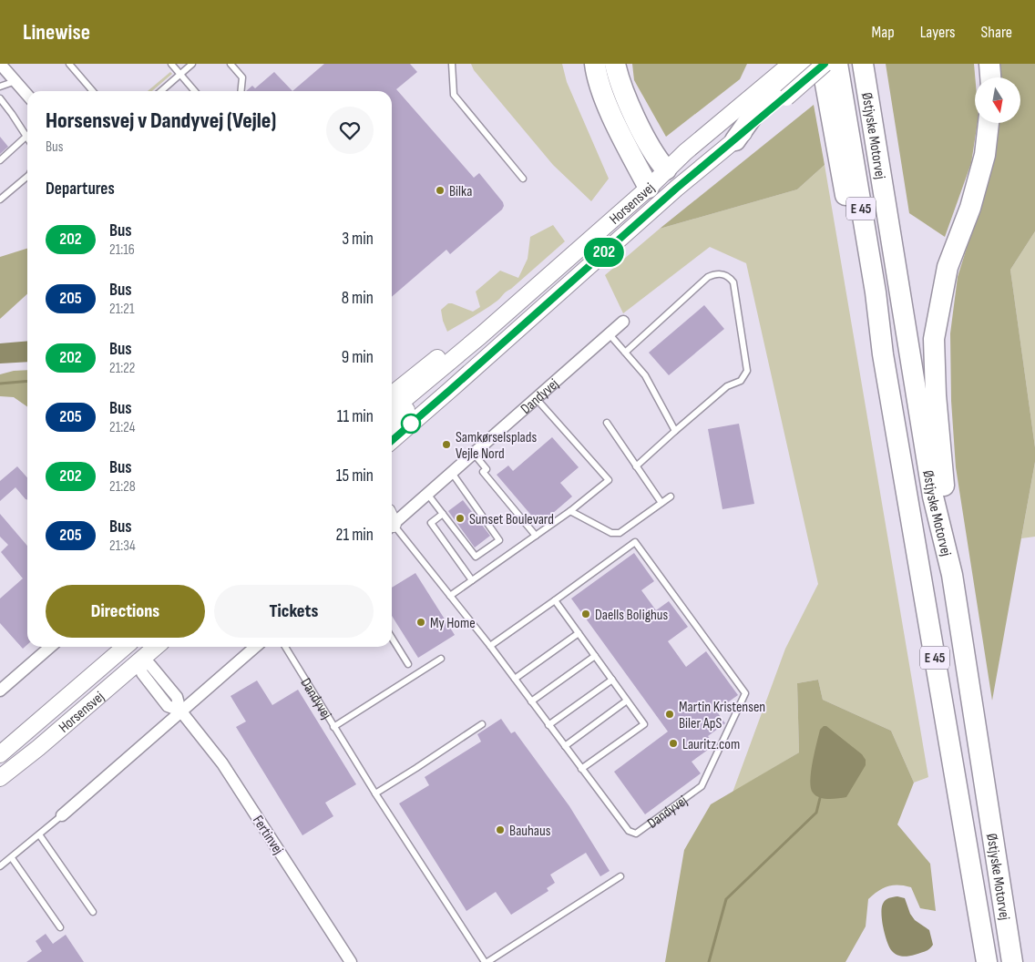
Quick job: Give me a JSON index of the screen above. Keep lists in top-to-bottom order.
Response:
{
  "streets": {
    "highway": ["Østjyske Motorvej", "E 45"],
    "main road": ["Horsensvej"],
    "street": ["Dandyvej", "Fertinvej"]
  },
  "crossings": [
    ["Horsensvej", "Fertinvej"]
  ],
  "places": [
    "Bilka",
    "Samkørselsplads Vejle Nord",
    "Sunset Boulevard",
    "Daells Bolighus",
    "My Home",
    "Martin Kristensen Biler ApS",
    "Lauritz.com",
    "Bauhaus"
  ],
  "lines": ["bus line 202"],
  "north": "bottom",
  "page": {
    "header": "Linewise",
    "nav": ["Map", "Layers", "Share"],
    "on_map": "202",
    "heading": [
      ["Horsensvej v Dandyvej (Vejle)", "Bus"],
      "Departures"
    ],
    "list": [
      {
        "mark": "202",
        "name": "Bus",
        "note": "21:16",
        "value": "3 min"
      },
      {
        "mark": "205",
        "name": "Bus",
        "note": "21:21",
        "value": "8 min"
      },
      {
        "mark": "202",
        "name": "Bus",
        "note": "21:22",
        "value": "9 min"
      },
      {
        "mark": "205",
        "name": "Bus",
        "note": "21:24",
        "value": "11 min"
      },
      {
        "mark": "202",
        "name": "Bus",
        "note": "21:28",
        "value": "15 min"
      },
      {
        "mark": "205",
        "name": "Bus",
        "note": "21:34",
        "value": "21 min"
      }
    ],
    "buttons": ["Directions", "Tickets"]
  }
}
